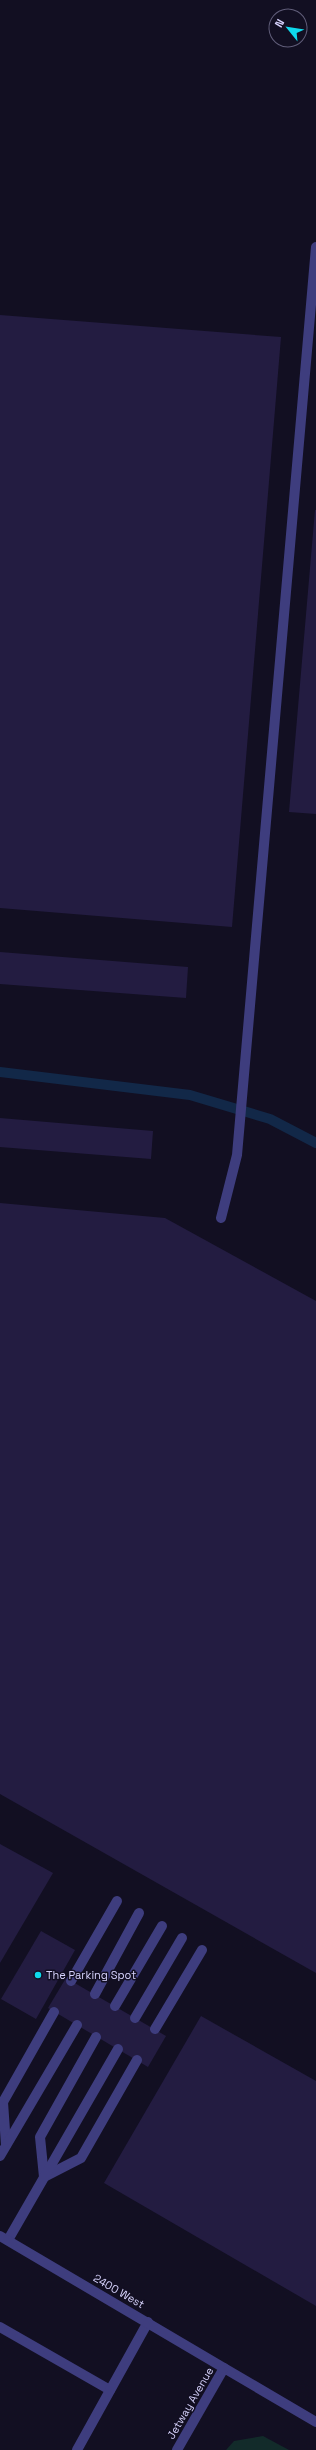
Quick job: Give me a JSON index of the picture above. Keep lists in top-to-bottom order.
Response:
{
  "streets": {
    "street": ["2400 West", "Jetway Avenue"]
  },
  "crossings": [
    ["2400 West", "Jetway Avenue"]
  ],
  "places": ["The Parking Spot"],
  "north": "top left"
}
